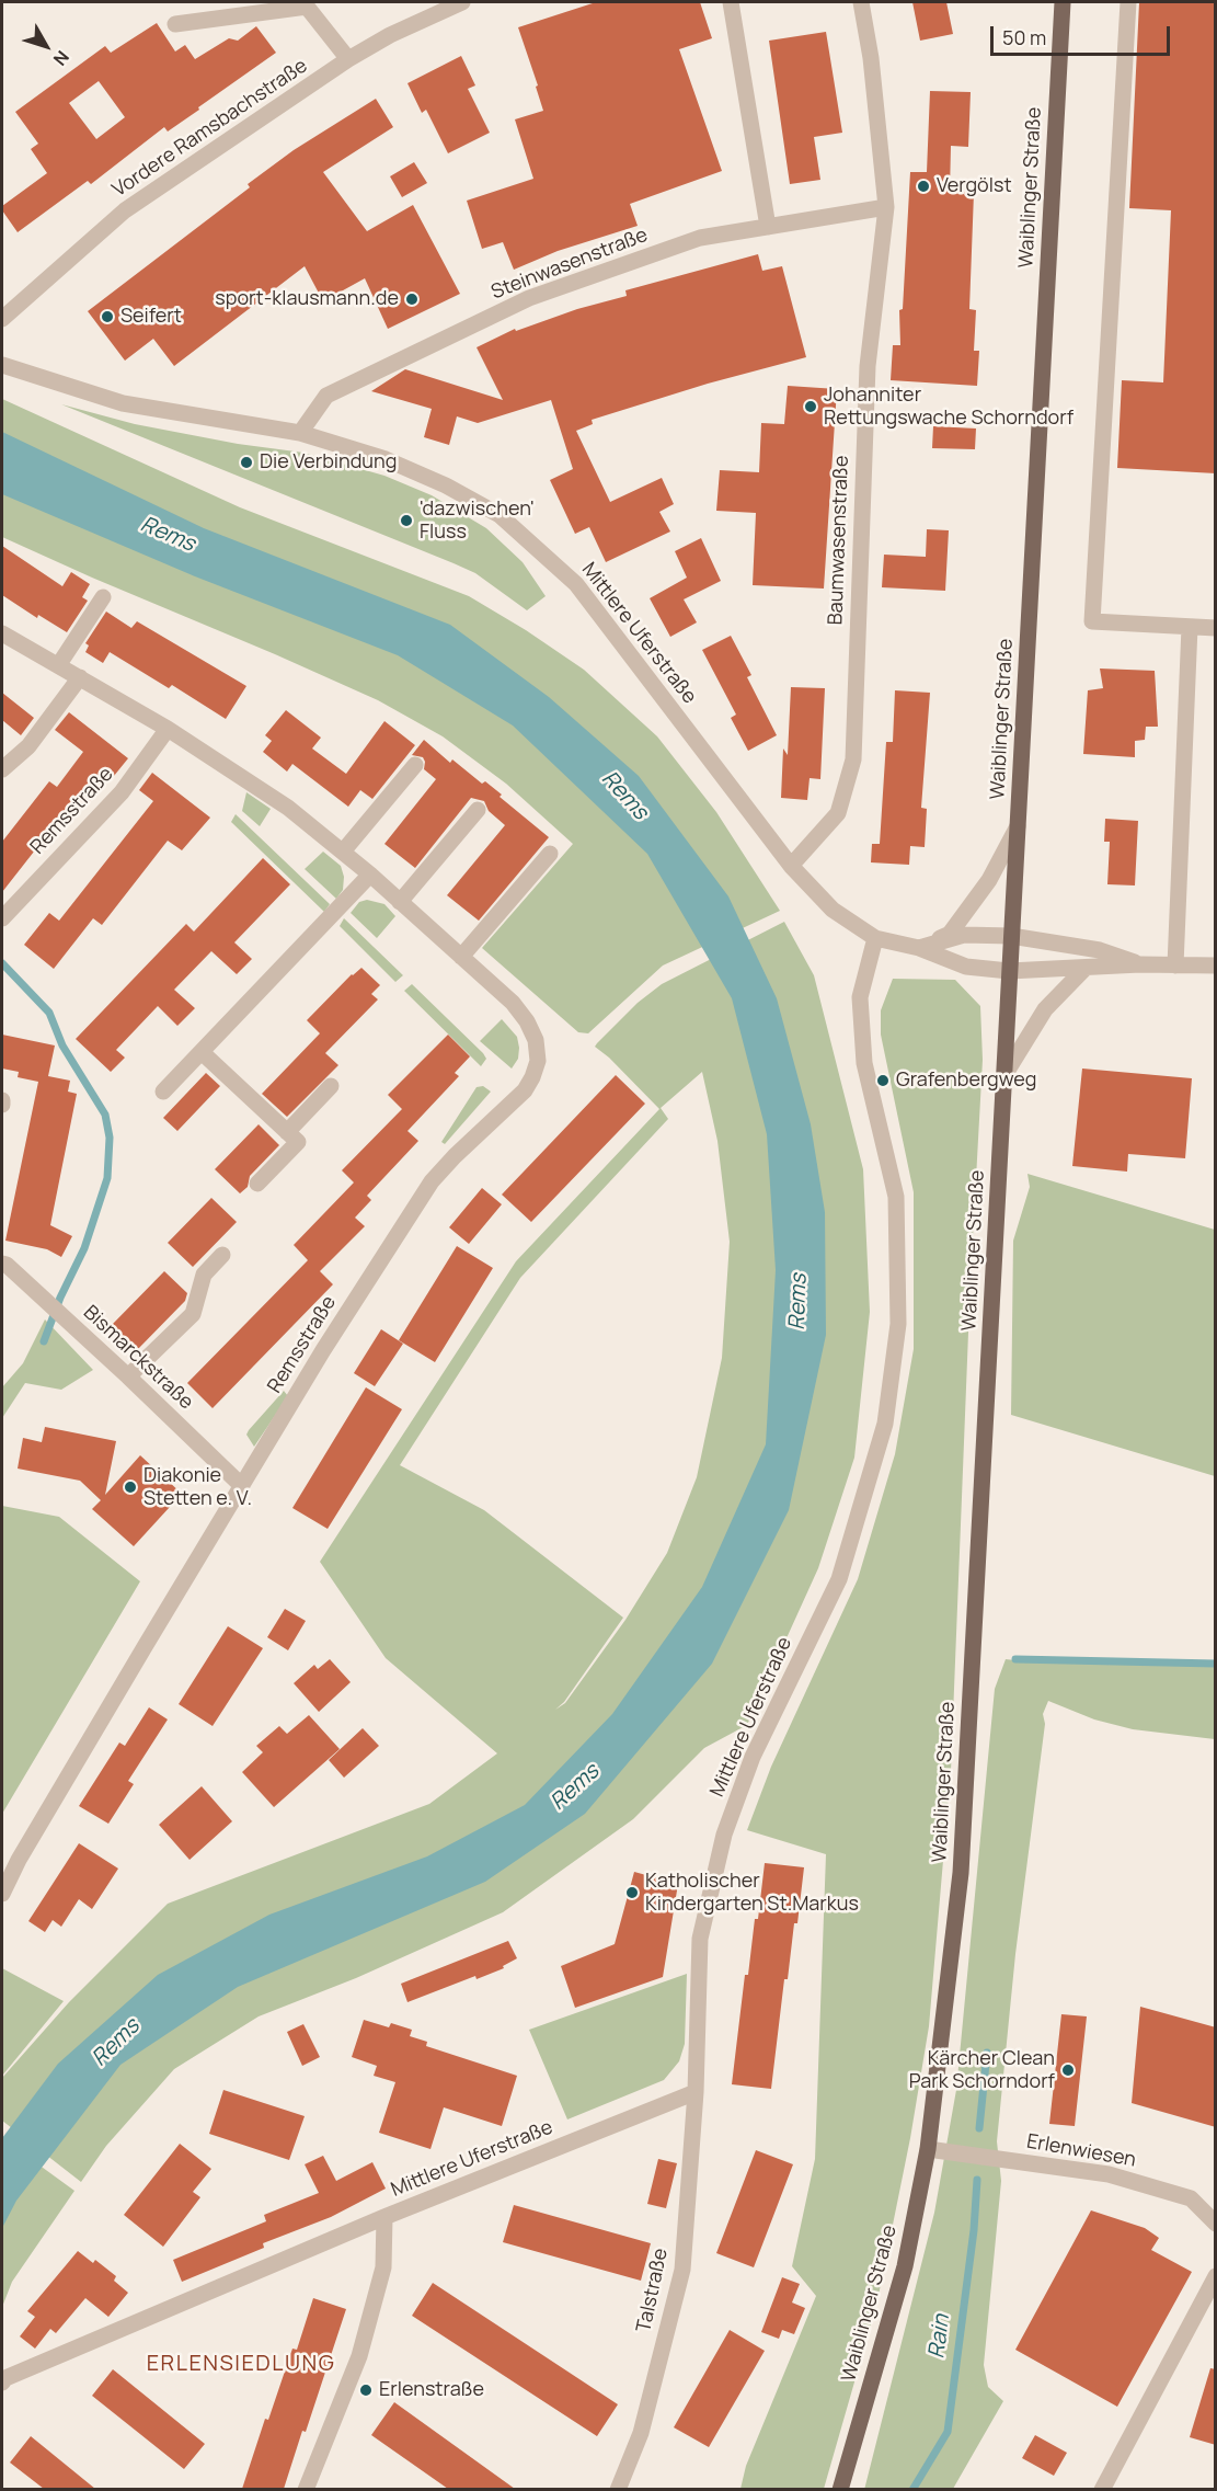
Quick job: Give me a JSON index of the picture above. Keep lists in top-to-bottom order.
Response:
{
  "streets": {
    "main road": ["Waiblinger Straße"],
    "street": [
      "Vordere Ramsbachstraße",
      "Steinwasenstraße",
      "Baumwasenstraße",
      "Mittlere Uferstraße",
      "Remsstraße",
      "Bismarckstraße",
      "Erlenwiesen",
      "Talstraße"
    ]
  },
  "crossings": [
    ["Waiblinger Straße", "Mittlere Uferstraße"],
    ["Waiblinger Straße", "Erlenwiesen"],
    ["Steinwasenstraße", "Baumwasenstraße"],
    ["Steinwasenstraße", "Mittlere Uferstraße"],
    ["Baumwasenstraße", "Mittlere Uferstraße"],
    ["Mittlere Uferstraße", "Talstraße"],
    ["Remsstraße", "Bismarckstraße"]
  ],
  "districts": ["ERLENSIEDLUNG"],
  "water": ["Rems", "Rain"],
  "places": [
    "Vergölst",
    "sport-klausmann.de",
    "Seifert",
    "Johanniter Rettungswache Schorndorf",
    "Die Verbindung",
    "'dazwischen' Fluss",
    "Grafenbergweg",
    "Diakonie Stetten e. V.",
    "Katholischer Kindergarten St.Markus",
    "Kärcher Clean Park Schorndorf",
    "Erlenstraße"
  ],
  "scale_bar": "50 m",
  "north": "bottom right"
}
